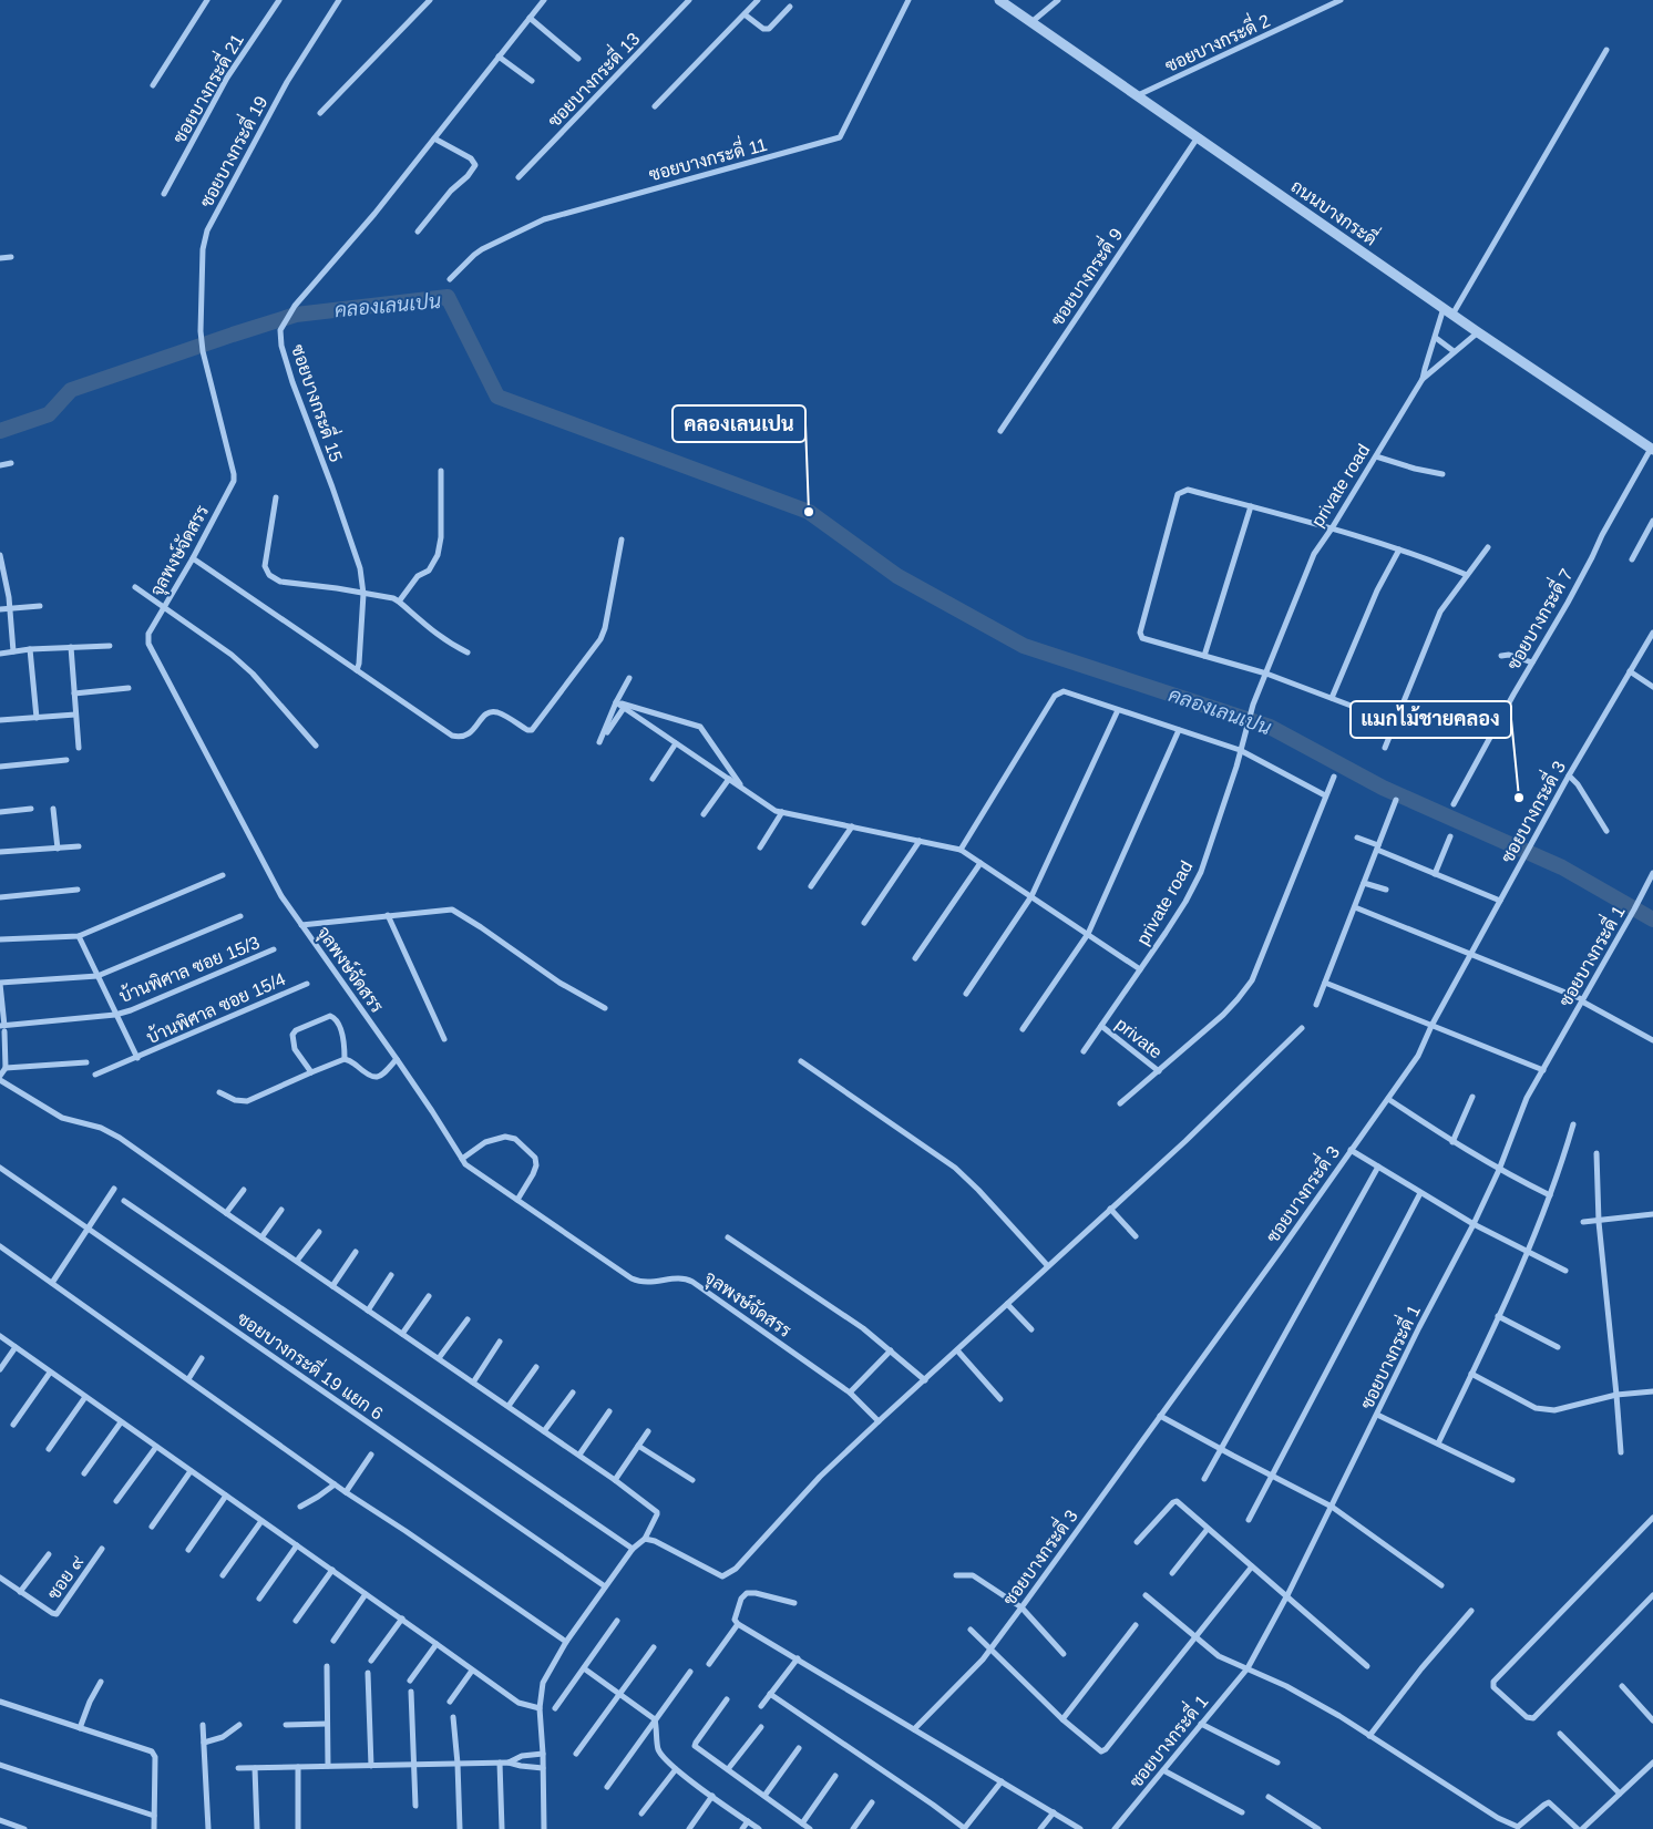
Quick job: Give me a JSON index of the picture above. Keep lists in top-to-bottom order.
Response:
{
  "streets": {
    "street": [
      "ซอยบางกระดี่ 2",
      "ซอยบางกระดี่ 13",
      "ซอยบางกระดี่ 21",
      "ซอยบางกระดี่ 19",
      "ซอยบางกระดี่ 11",
      "ถนนบางกระดี่",
      "ซอยบางกระดี่ 9",
      "ซอยบางกระดี่ 15",
      "private road",
      "จุลพงษ์จัดสรร",
      "ซอยบางกระดี่ 7",
      "ซอยบางกระดี่ 3",
      "ซอยบางกระดี่ 1",
      "บ้านพิศาล ซอย 15/3",
      "บ้านพิศาล ซอย 15/4",
      "private",
      "ซอยบางกระดี่ 19 แยก 6",
      "ซอย ๙"
    ]
  },
  "crossings": [
    ["ซอยบางกระดี่ 2", "ถนนบางกระดี่"],
    ["ซอยบางกระดี่ 19", "จุลพงษ์จัดสรร"],
    ["ถนนบางกระดี่", "ซอยบางกระดี่ 9"],
    ["ถนนบางกระดี่", "ซอยบางกระดี่ 7"],
    ["private road", "private"]
  ],
  "water": ["คลองเลนเปน"],
  "places": ["คลองเลนเปน", "แมกไม้ชายคลอง"]
}
